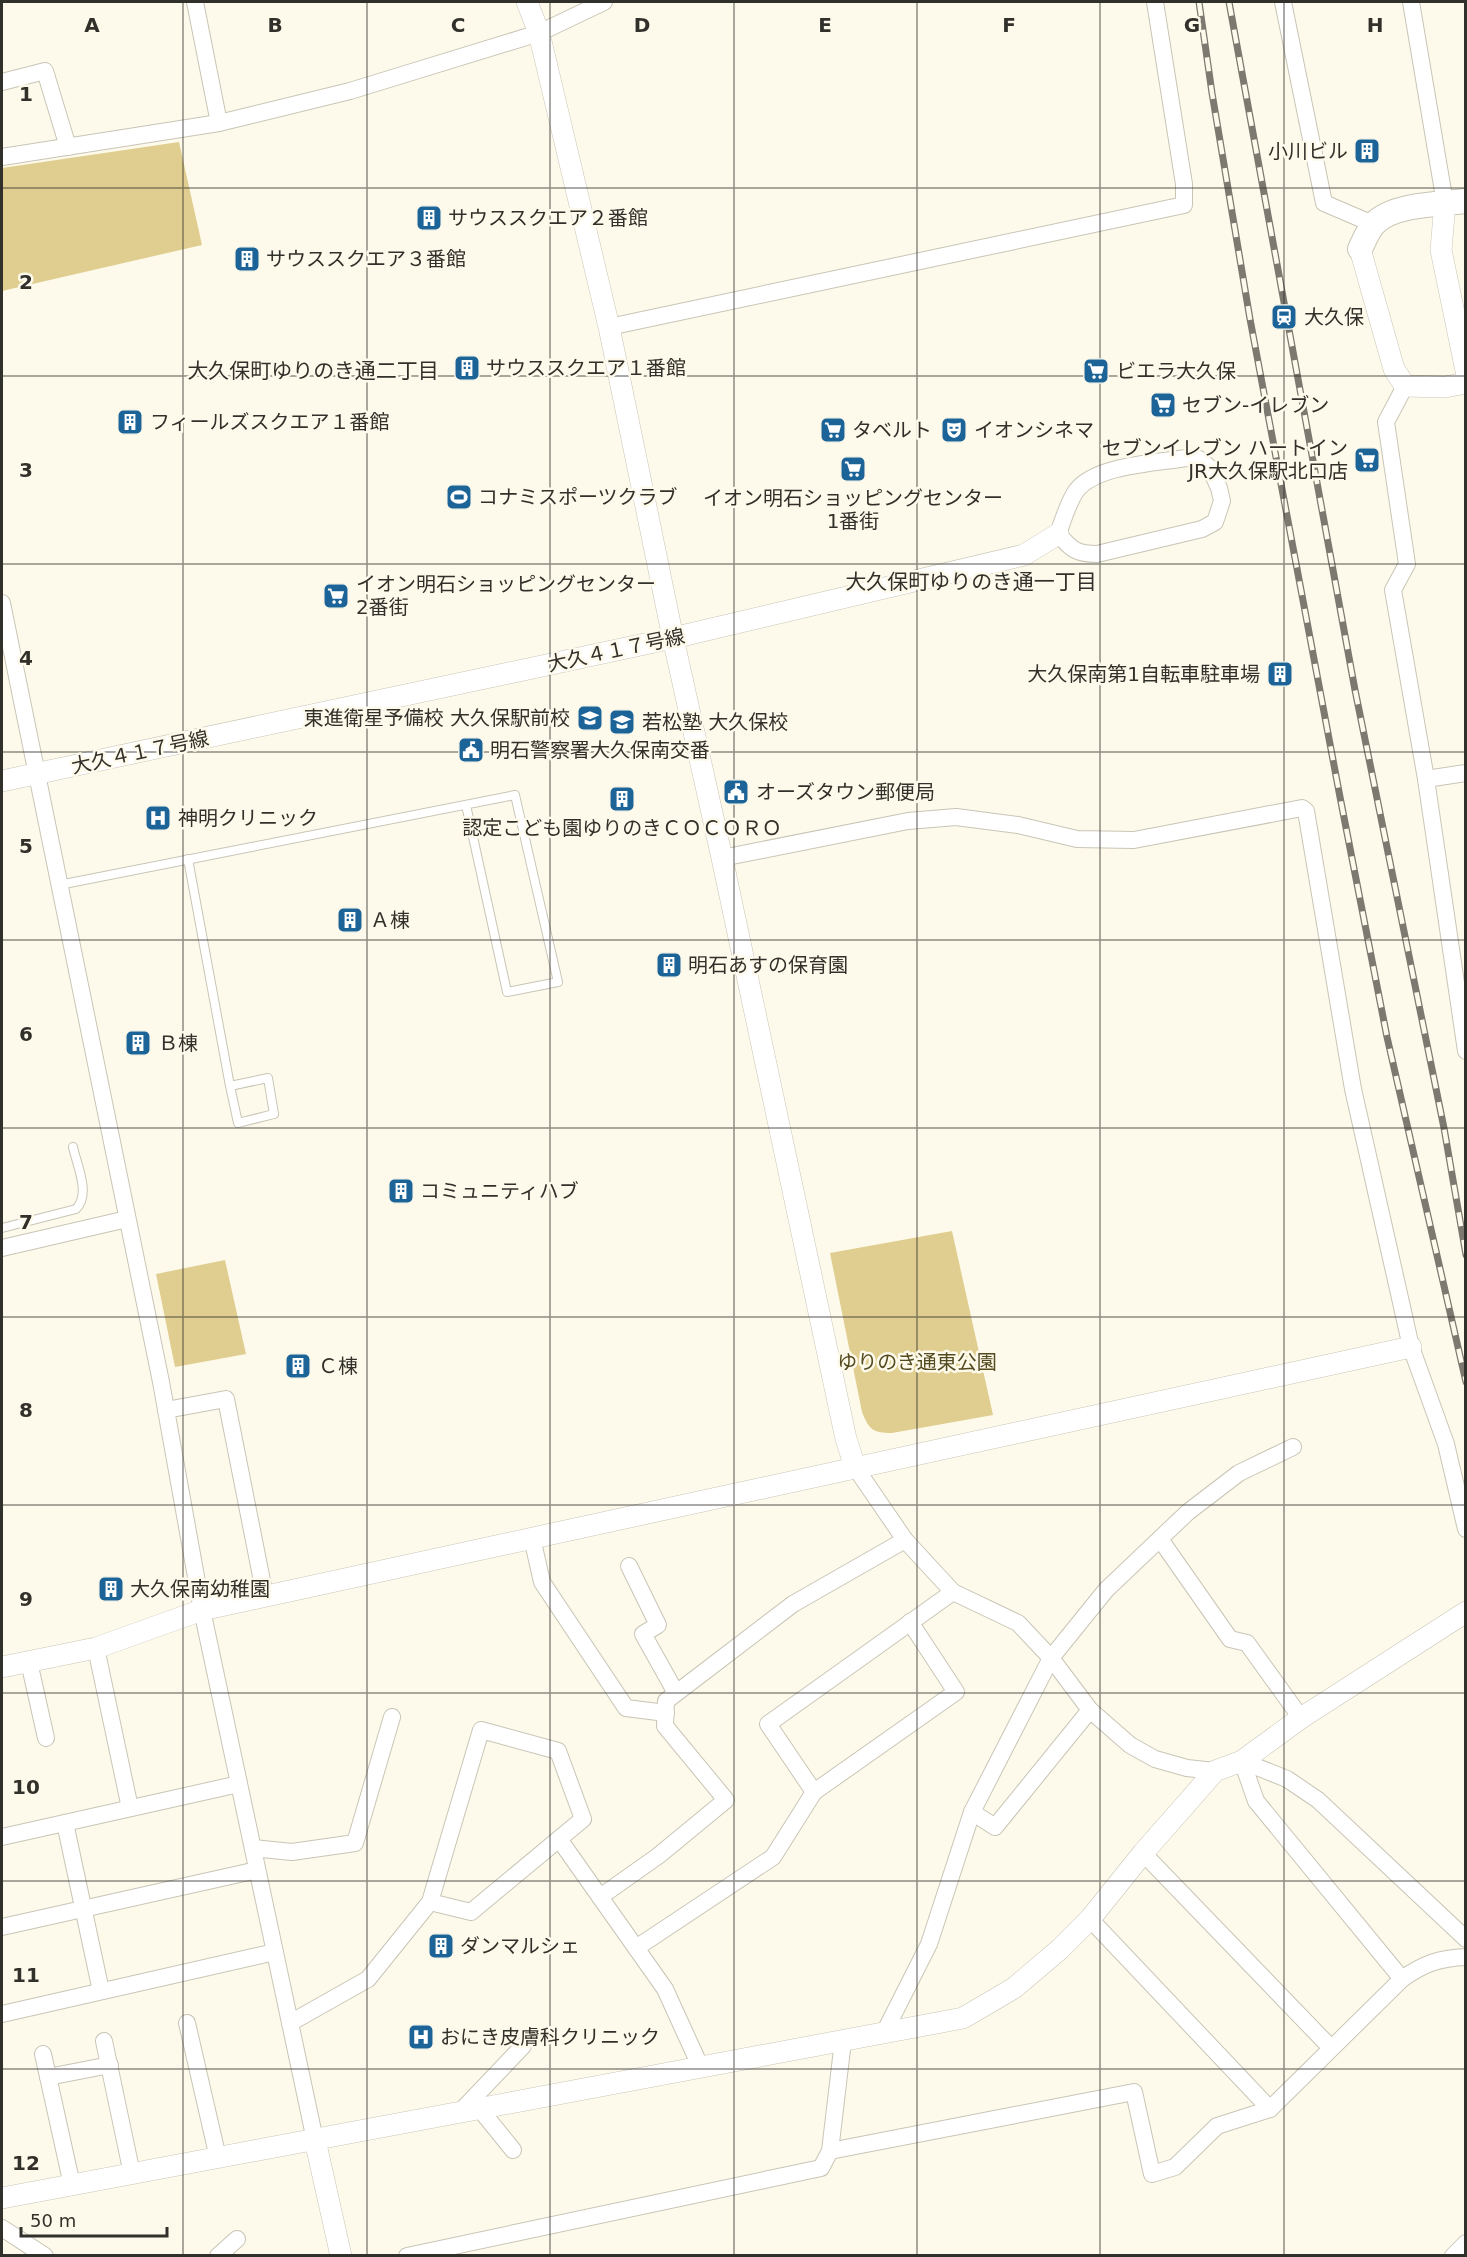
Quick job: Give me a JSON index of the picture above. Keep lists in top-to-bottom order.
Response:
{
  "streets": {
    "street": ["大久４１７号線"]
  },
  "districts": ["大久保町ゆりのき通二丁目", "大久保町ゆりのき通一丁目"],
  "parks": ["ゆりのき通東公園"],
  "places": {
    "building": [
      "小川ビル",
      "サウススクエア２番館",
      "サウススクエア３番館",
      "サウススクエア１番館",
      "フィールズスクエア１番館",
      "大久保南第1自転車駐車場",
      "認定こども園ゆりのきＣＯＣＯＲＯ",
      "Ａ棟",
      "明石あすの保育園",
      "Ｂ棟",
      "コミュニティハブ",
      "Ｃ棟",
      "大久保南幼稚園",
      "ダンマルシェ"
    ],
    "station": ["大久保"],
    "supermarket": [
      "ビエラ大久保",
      "セブン-イレブン",
      "タベルト",
      "セブンイレブン ハートイン JR大久保駅北口店",
      "イオン明石ショッピングセンター 1番街",
      "イオン明石ショッピングセンター 2番街"
    ],
    "theatre": ["イオンシネマ"],
    "sports": ["コナミスポーツクラブ"],
    "school or university": ["東進衛星予備校 大久保駅前校", "若松塾 大久保校"],
    "public building": ["明石警察署大久保南交番", "オーズタウン郵便局"],
    "hospital": ["神明クリニック", "おにき皮膚科クリニック"]
  },
  "scale_bar": "50 m",
  "grid": {
    "columns": [
      "A",
      "B",
      "C",
      "D",
      "E",
      "F",
      "G",
      "H"
    ],
    "rows": [
      "1",
      "2",
      "3",
      "4",
      "5",
      "6",
      "7",
      "8",
      "9",
      "10",
      "11",
      "12"
    ]
  }
}
